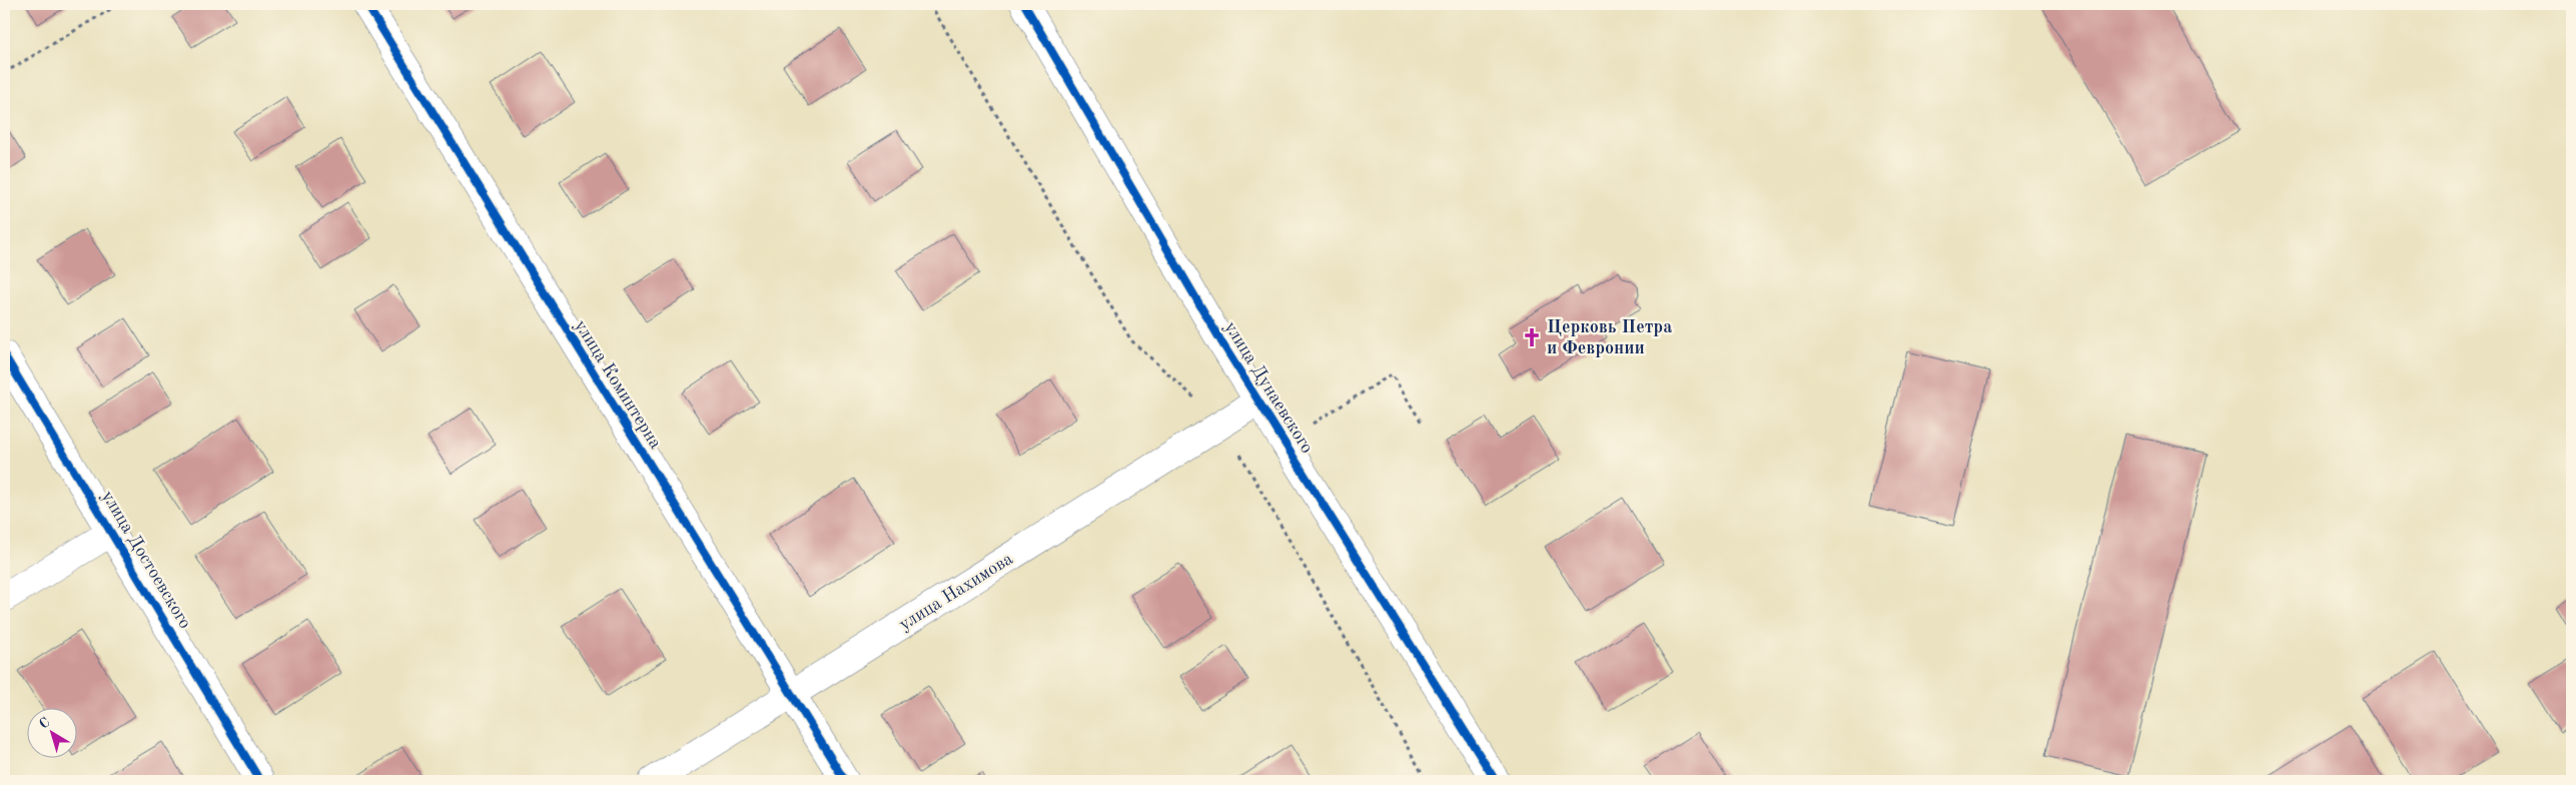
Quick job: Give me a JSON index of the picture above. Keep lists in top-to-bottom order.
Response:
{
  "streets": {
    "street": [
      "улица Коминтерна",
      "улица Дунаевского",
      "улица Достоевского",
      "улица Нахимова"
    ]
  },
  "crossings": [
    ["улица Коминтерна", "улица Нахимова"],
    ["улица Дунаевского", "улица Нахимова"]
  ],
  "places": {
    "church": ["Церковь Петра и Февронии"]
  },
  "north": "top left"
}
